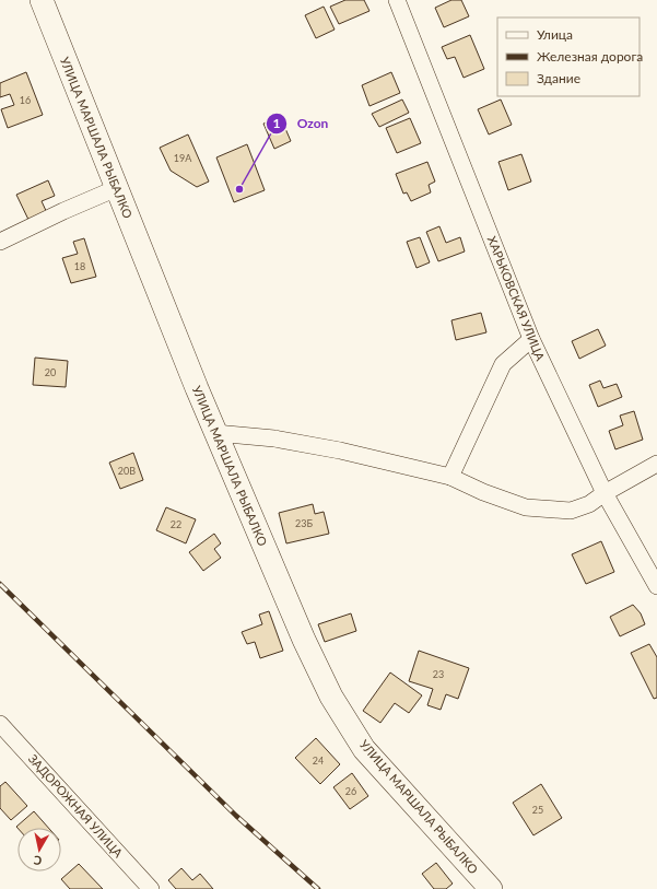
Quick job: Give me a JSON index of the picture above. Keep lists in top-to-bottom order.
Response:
{
  "streets": {
    "street": ["УЛИЦА МАРШАЛА РЫБАЛКО", "ХАРЬКОВСКАЯ УЛИЦА", "ЗАДОРОЖНАЯ УЛИЦА"]
  },
  "places": ["Ozon"],
  "house_numbers": [
    "16",
    "19А",
    "18",
    "20",
    "20В",
    "23Б",
    "22",
    "23",
    "24",
    "26",
    "25"
  ],
  "legend": ["Улица", "Железная дорога", "Здание"],
  "north": "bottom"
}
